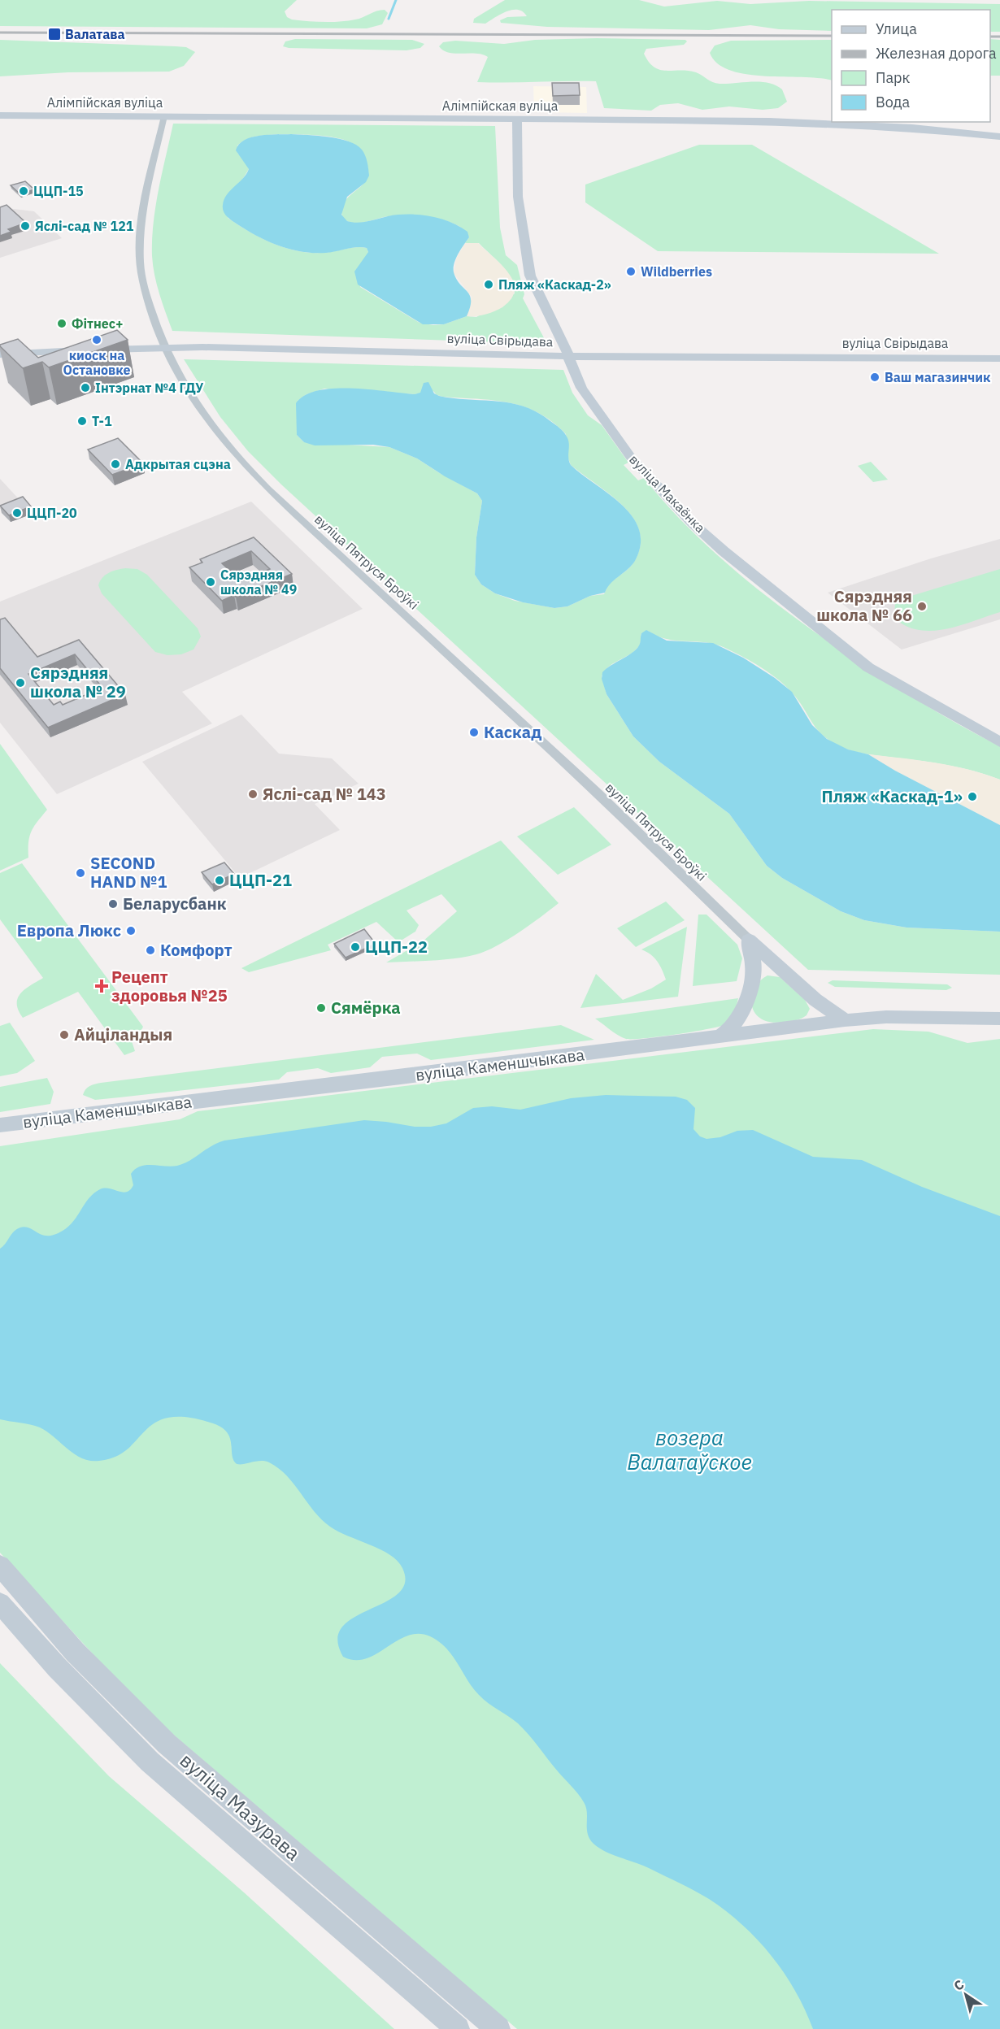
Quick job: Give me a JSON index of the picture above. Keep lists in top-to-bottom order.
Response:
{
  "streets": {
    "street": [
      "Алімпійская вуліца",
      "вуліца Свірыдава",
      "вуліца Макаёнка",
      "вуліца Пятруся Броўкі",
      "вуліца Каменшчыкава",
      "вуліца Мазурава"
    ]
  },
  "crossings": [
    ["Алімпійская вуліца", "вуліца Макаёнка"],
    ["Алімпійская вуліца", "вуліца Пятруся Броўкі"],
    ["вуліца Свірыдава", "вуліца Макаёнка"],
    ["вуліца Свірыдава", "вуліца Пятруся Броўкі"]
  ],
  "water": ["возера Валатаўское"],
  "places": {
    "transit": ["Валатава"],
    "other": [
      "ЦЦП-15",
      "Яслі-сад № 121",
      "Wildberries",
      "Пляж «Каскад-2»",
      "Фітнес+",
      "киоск на Остановке",
      "Ваш магазинчик",
      "Інтэрнат №4 ГДУ",
      "Т-1",
      "Адкрытая сцэна",
      "ЦЦП-20",
      "Сярэдняя школа № 49",
      "Сярэдняя школа № 66",
      "Сярэдняя школа № 29",
      "Каскад",
      "Яслі-сад № 143",
      "Пляж «Каскад-1»",
      "SECOND HAND №1",
      "ЦЦП-21",
      "Беларусбанк",
      "Европа Люкс",
      "ЦЦП-22",
      "Комфорт",
      "Сямёрка",
      "Айціландыя"
    ],
    "health": ["Рецепт здоровья №25"]
  },
  "legend": [
    "Улица",
    "Железная дорога",
    "Парк",
    "Вода"
  ],
  "north": "top left"
}
